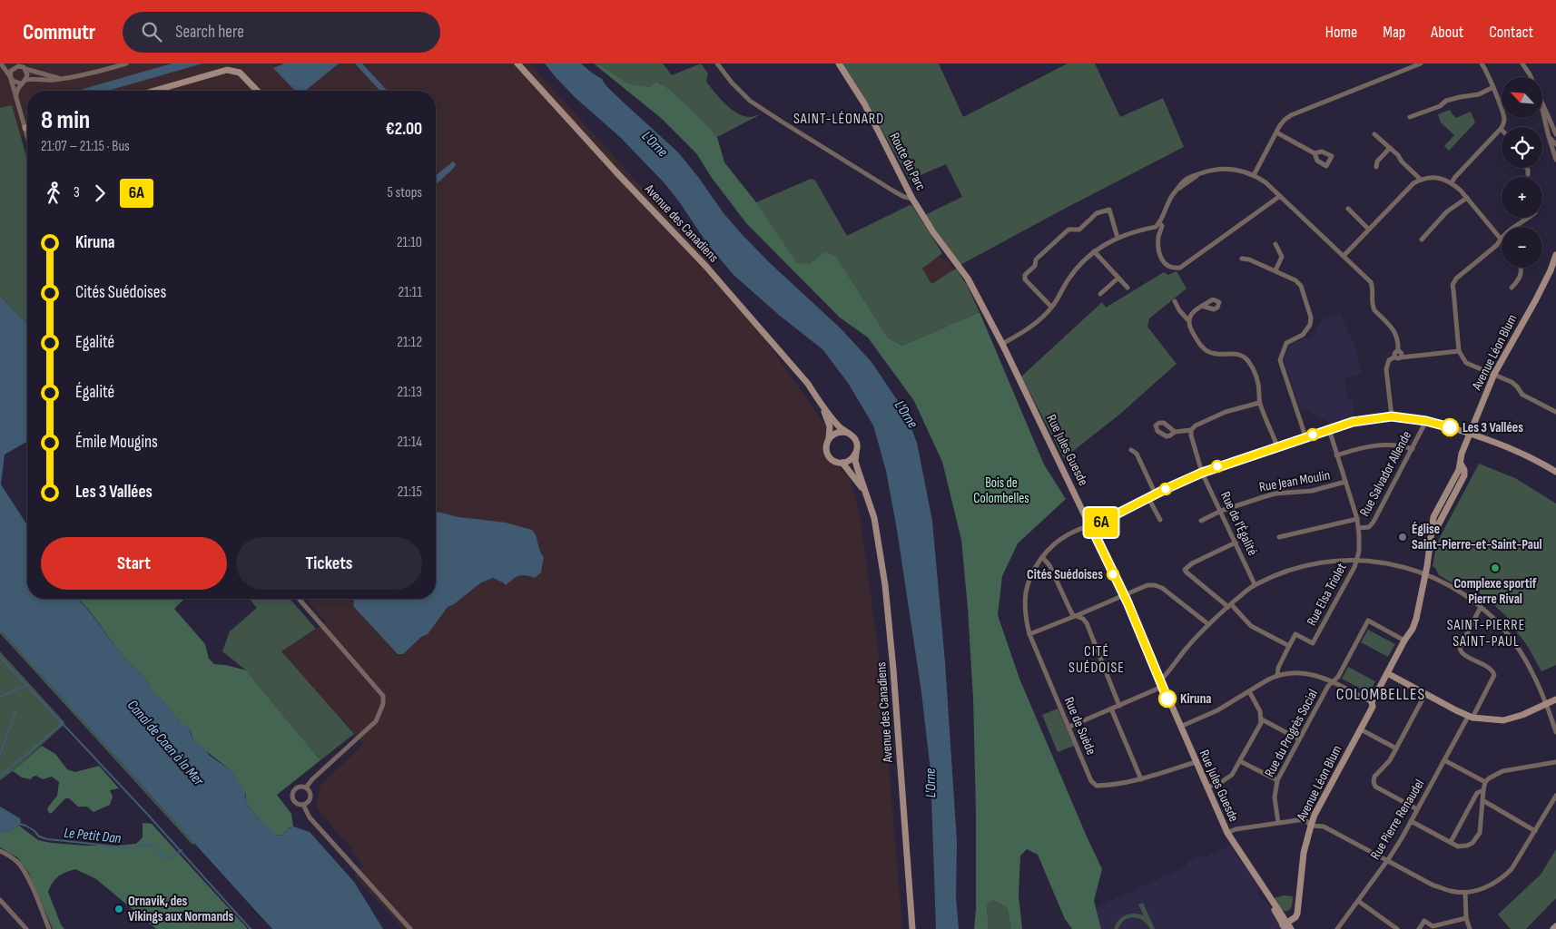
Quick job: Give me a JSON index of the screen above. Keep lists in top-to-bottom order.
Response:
{
  "streets": {
    "street": [
      "Route du Parc",
      "Avenue des Canadiens",
      "Avenue Léon Blum",
      "Rue Jules Guesde",
      "Rue Salvador Allende",
      "Rue Jean Moulin",
      "Rue de l'Égalité",
      "Rue Elsa Triolet",
      "Rue de Suède",
      "Rue du Progrès Social",
      "Rue Pierre Renaudel"
    ]
  },
  "crossings": [
    ["Route du Parc", "Rue Jules Guesde"],
    ["Avenue Léon Blum", "Rue Jules Guesde"],
    ["Avenue Léon Blum", "Rue du Progrès Social"],
    ["Rue Jules Guesde", "Rue de Suède"],
    ["Rue Jean Moulin", "Rue de l'Égalité"]
  ],
  "districts": [
    "SAINT-LÉONARD",
    "SAINT-PIERRE SAINT-PAUL",
    "CITÉ SUÉDOISE",
    "COLOMBELLES"
  ],
  "water": ["L'Orne", "Canal de Caen à la Mer", "Le Petit Dan"],
  "parks": ["Bois de Colombelles"],
  "places": [
    "Les 3 Vallées",
    "Église Saint-Pierre-et-Saint-Paul",
    "Complexe sportif Pierre Rival",
    "Cités Suédoises",
    "Kiruna",
    "Ornavik, des Vikings aux Normands"
  ],
  "lines": ["bus line 6A"],
  "north": "top left",
  "page": {
    "header": "Commutr",
    "search": "Search here",
    "nav": [
      "Home",
      "Map",
      "About",
      "Contact"
    ],
    "on_map": "6A",
    "map_buttons": ["+", "−"],
    "heading": ["8 min", "21:07 – 21:15 · Bus", "€2.00"],
    "legs": ["3", "6A", "5 stops"],
    "list": [
      {
        "name": "Kiruna",
        "value": "21:10"
      },
      {
        "name": "Cités Suédoises",
        "value": "21:11"
      },
      {
        "name": "Egalité",
        "value": "21:12"
      },
      {
        "name": "Égalité",
        "value": "21:13"
      },
      {
        "name": "Émile Mougins",
        "value": "21:14"
      },
      {
        "name": "Les 3 Vallées",
        "value": "21:15"
      }
    ],
    "buttons": ["Start", "Tickets"]
  }
}
